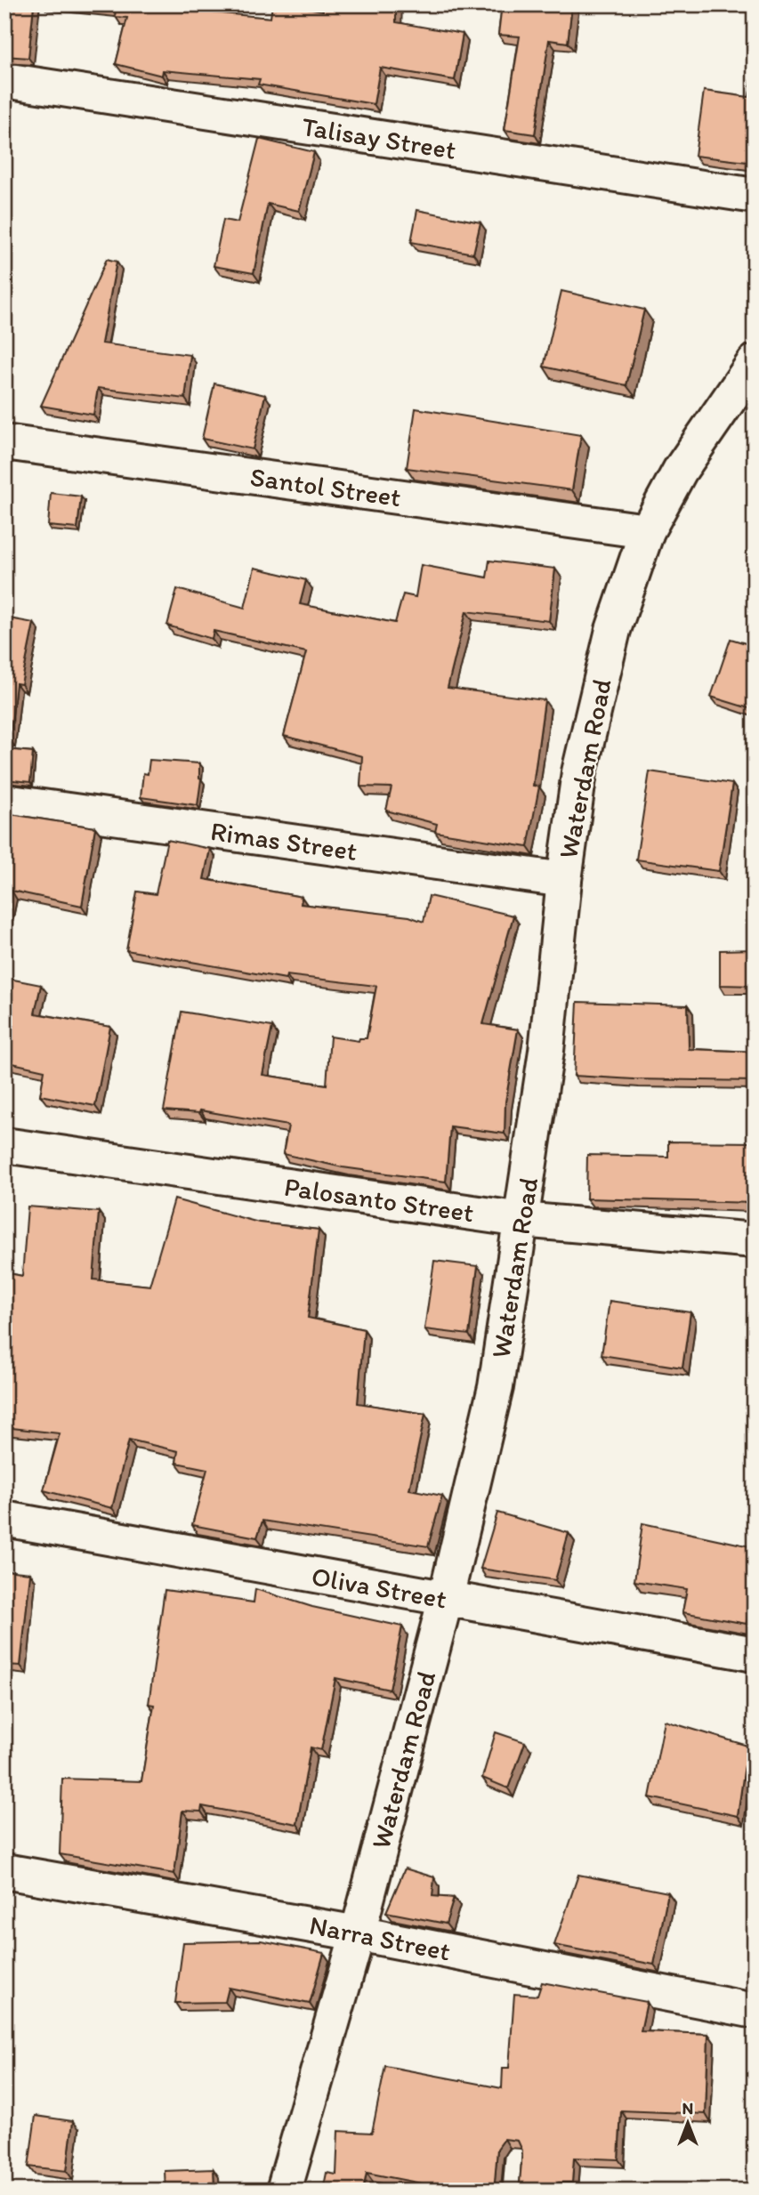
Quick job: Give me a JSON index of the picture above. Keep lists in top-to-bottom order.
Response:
{
  "streets": {
    "street": [
      "Talisay Street",
      "Santol Street",
      "Waterdam Road",
      "Rimas Street",
      "Palosanto Street",
      "Oliva Street",
      "Narra Street"
    ]
  },
  "crossings": [
    ["Santol Street", "Waterdam Road"],
    ["Waterdam Road", "Rimas Street"],
    ["Waterdam Road", "Palosanto Street"],
    ["Waterdam Road", "Oliva Street"],
    ["Waterdam Road", "Narra Street"]
  ],
  "north": "top"
}
